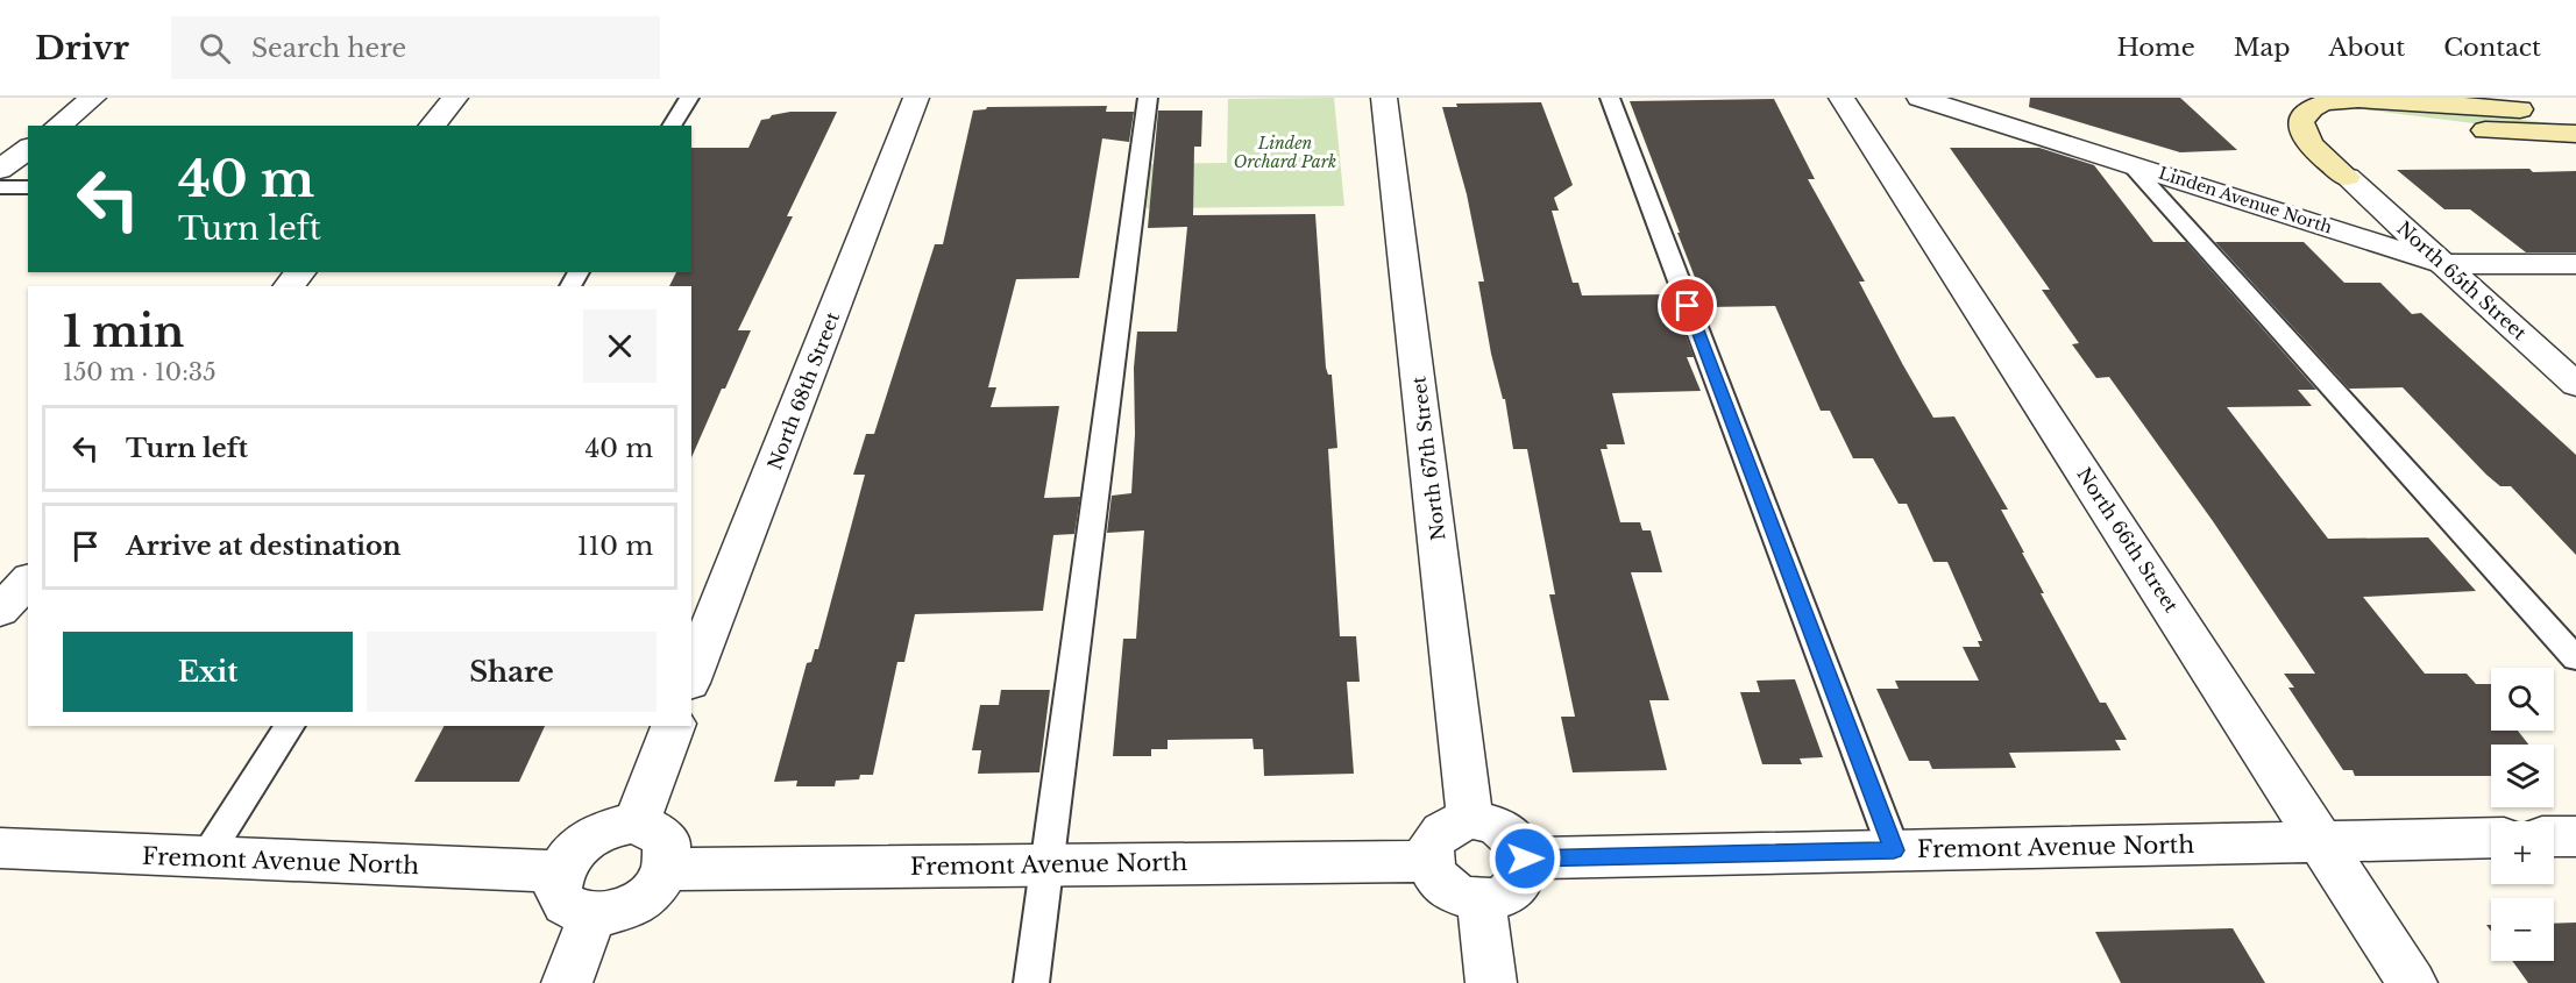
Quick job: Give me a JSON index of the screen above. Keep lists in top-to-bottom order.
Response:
{
  "streets": {
    "street": [
      "Linden Avenue North",
      "North 65th Street",
      "North 68th Street",
      "North 67th Street",
      "North 66th Street",
      "Fremont Avenue North"
    ]
  },
  "crossings": [
    ["Linden Avenue North", "North 65th Street"],
    ["North 67th Street", "Fremont Avenue North"],
    ["North 66th Street", "Fremont Avenue North"]
  ],
  "parks": ["Linden Orchard Park"],
  "page": {
    "header": "Drivr",
    "search": "Search here",
    "nav": [
      "Home",
      "Map",
      "About",
      "Contact"
    ],
    "turn": ["40 m", "Turn left"],
    "heading": ["1 min", "150 m · 10:35"],
    "list": [
      {
        "name": "Turn left",
        "value": "40 m"
      },
      {
        "name": "Arrive at destination",
        "value": "110 m"
      }
    ],
    "buttons": ["Exit", "Share"],
    "map_buttons": ["+", "−"]
  }
}
